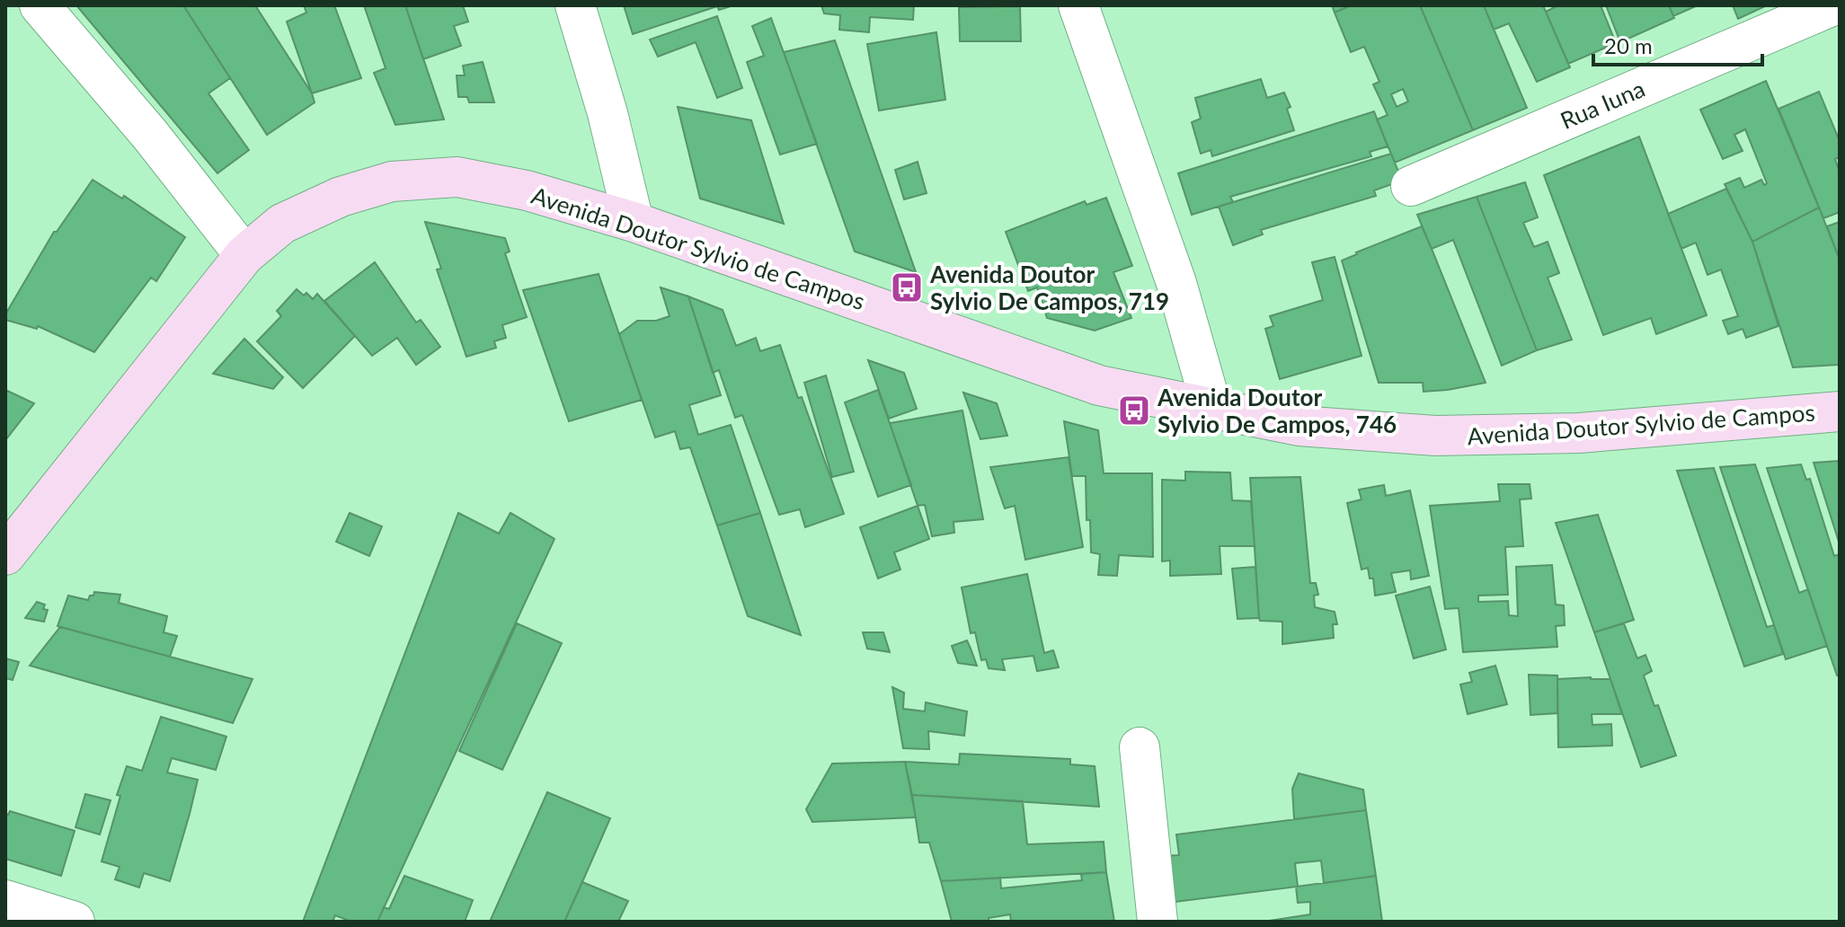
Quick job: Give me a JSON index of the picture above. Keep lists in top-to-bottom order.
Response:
{
  "streets": {
    "main road": ["Avenida Doutor Sylvio de Campos"],
    "street": ["Rua Iuna"]
  },
  "places": {
    "bus stop": ["Avenida Doutor Sylvio De Campos, 719", "Avenida Doutor Sylvio De Campos, 746"]
  },
  "scale_bar": "20 m"
}
